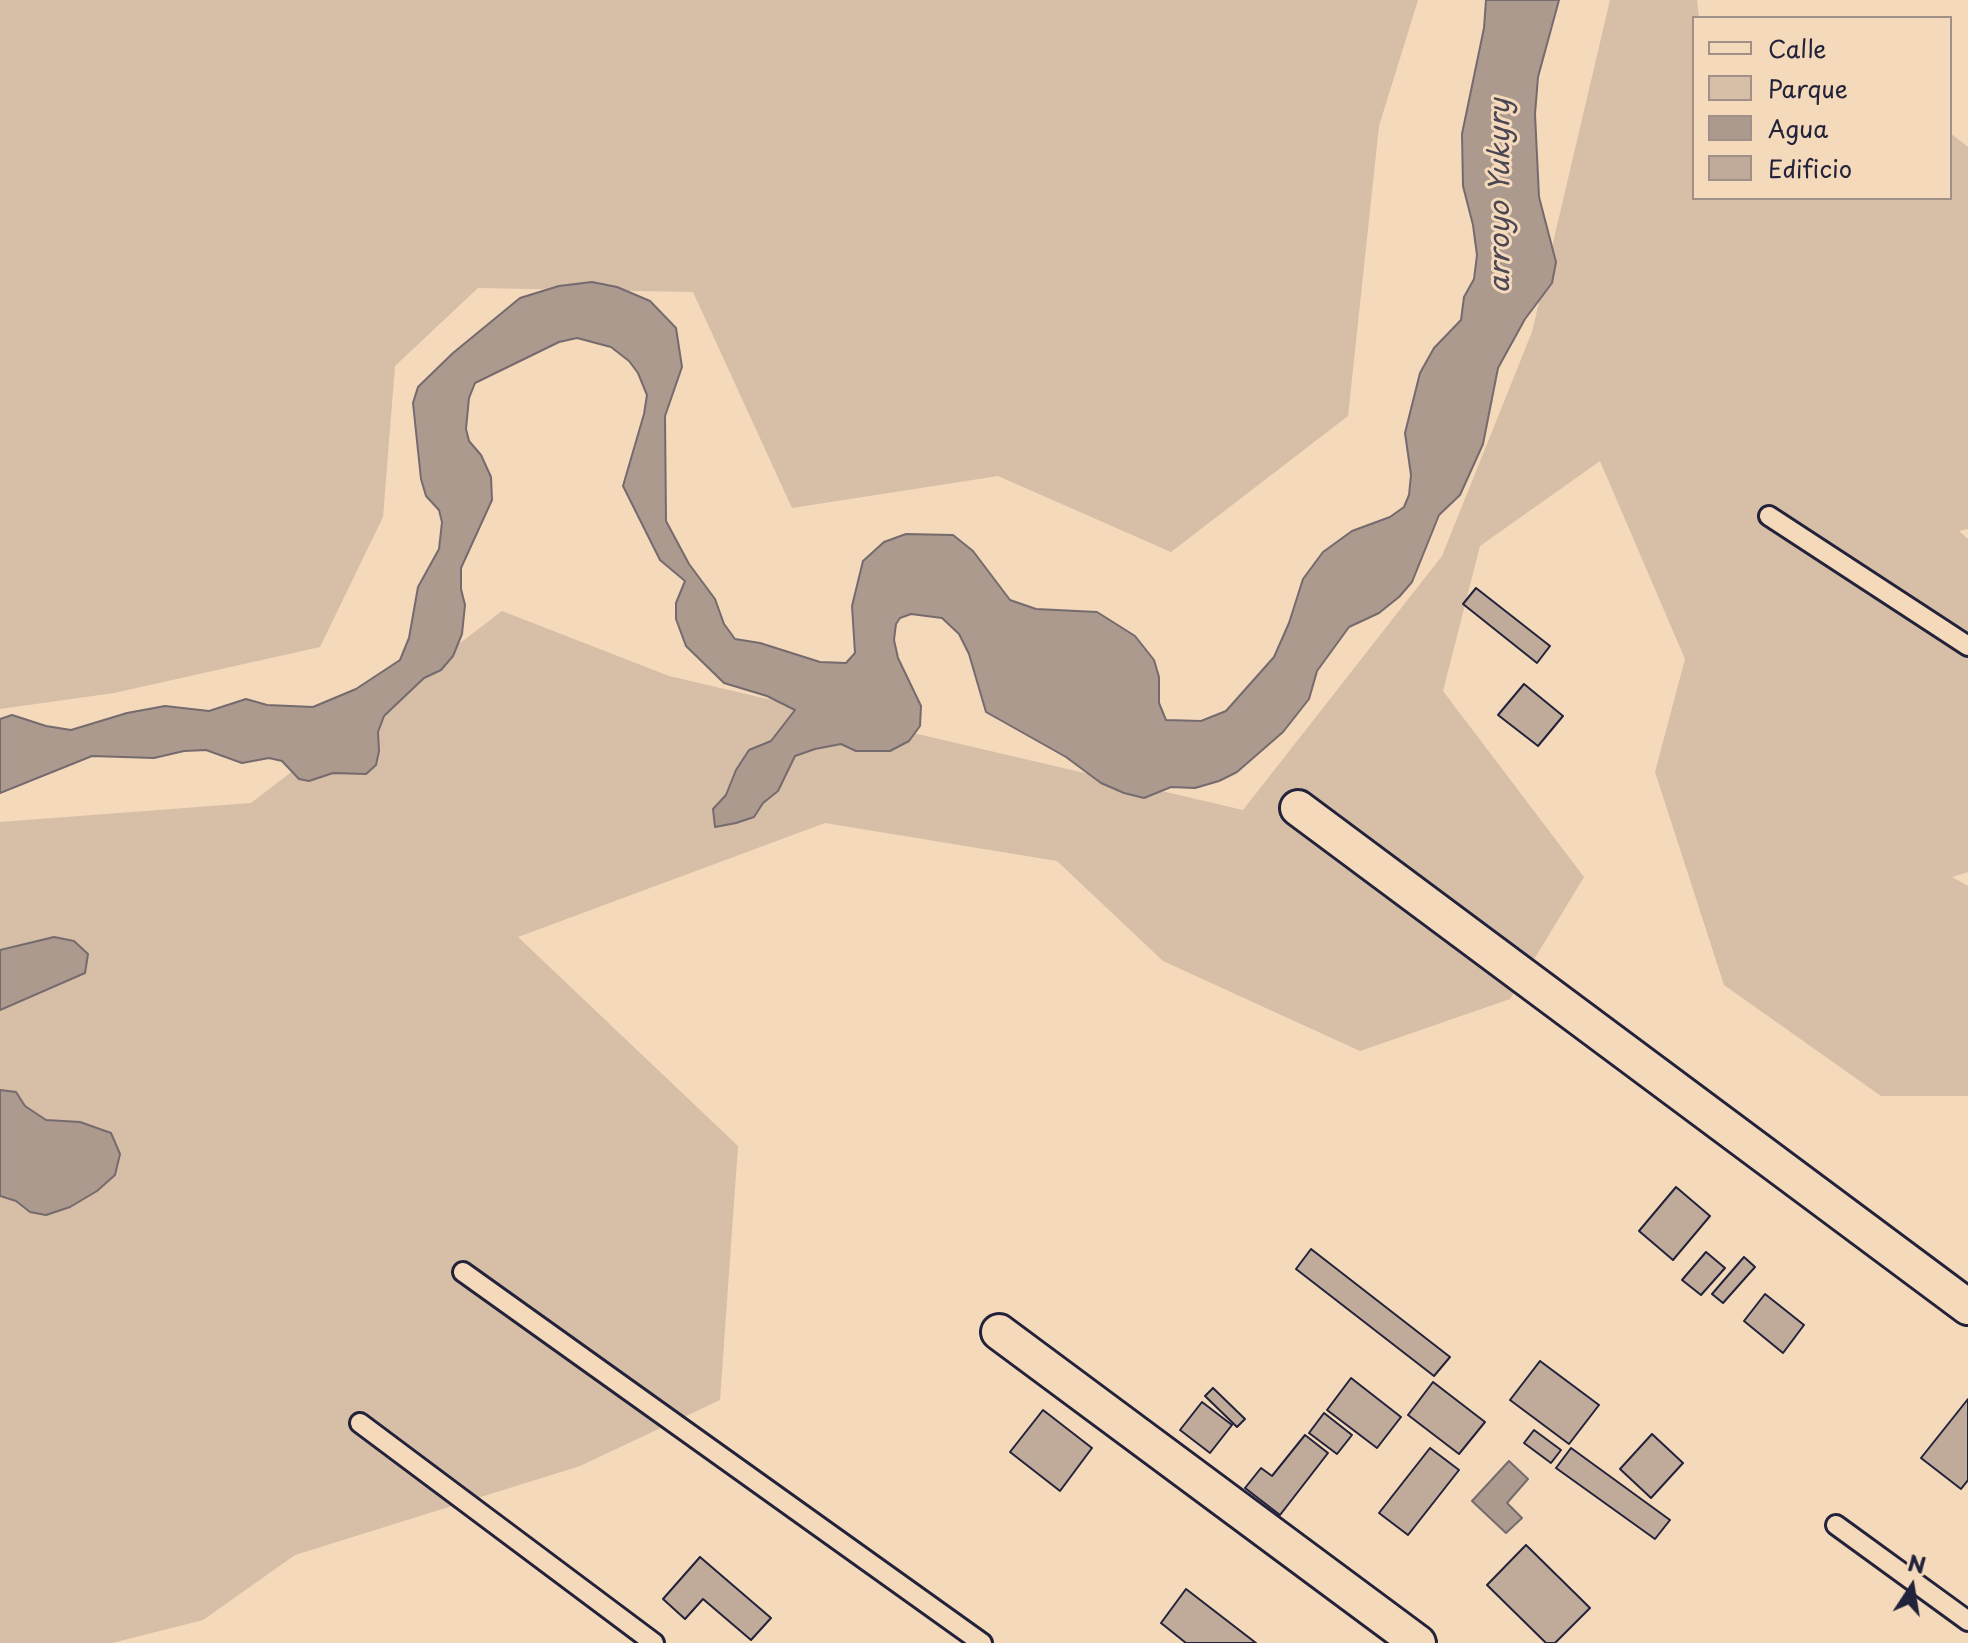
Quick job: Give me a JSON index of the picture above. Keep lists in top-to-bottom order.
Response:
{
  "water": ["arroyo Yukyry"],
  "legend": [
    "Calle",
    "Parque",
    "Agua",
    "Edificio"
  ],
  "north": "top"
}
